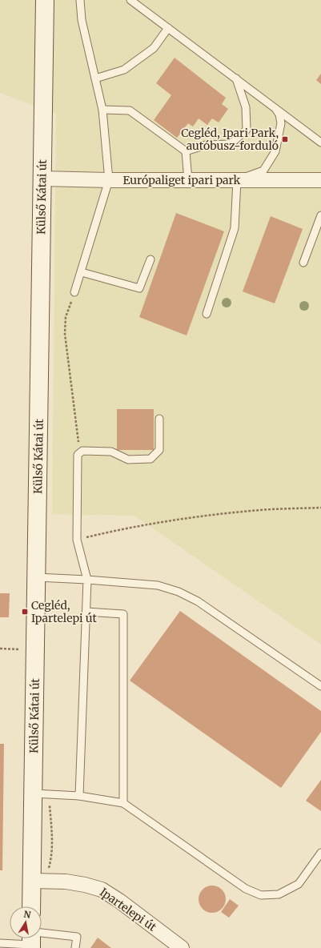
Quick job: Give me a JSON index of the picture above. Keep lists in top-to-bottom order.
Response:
{
  "streets": {
    "main road": ["Külső Kátai út"],
    "street": ["Európaliget ipari park", "Ipartelepi út"]
  },
  "crossings": [
    ["Európaliget ipari park", "Külső Kátai út"],
    ["Külső Kátai út", "Ipartelepi út"]
  ],
  "places": {
    "transit": ["Cegléd, Ipari Park, autóbusz-forduló", "Cegléd, Ipartelepi út"]
  },
  "north": "top"
}
